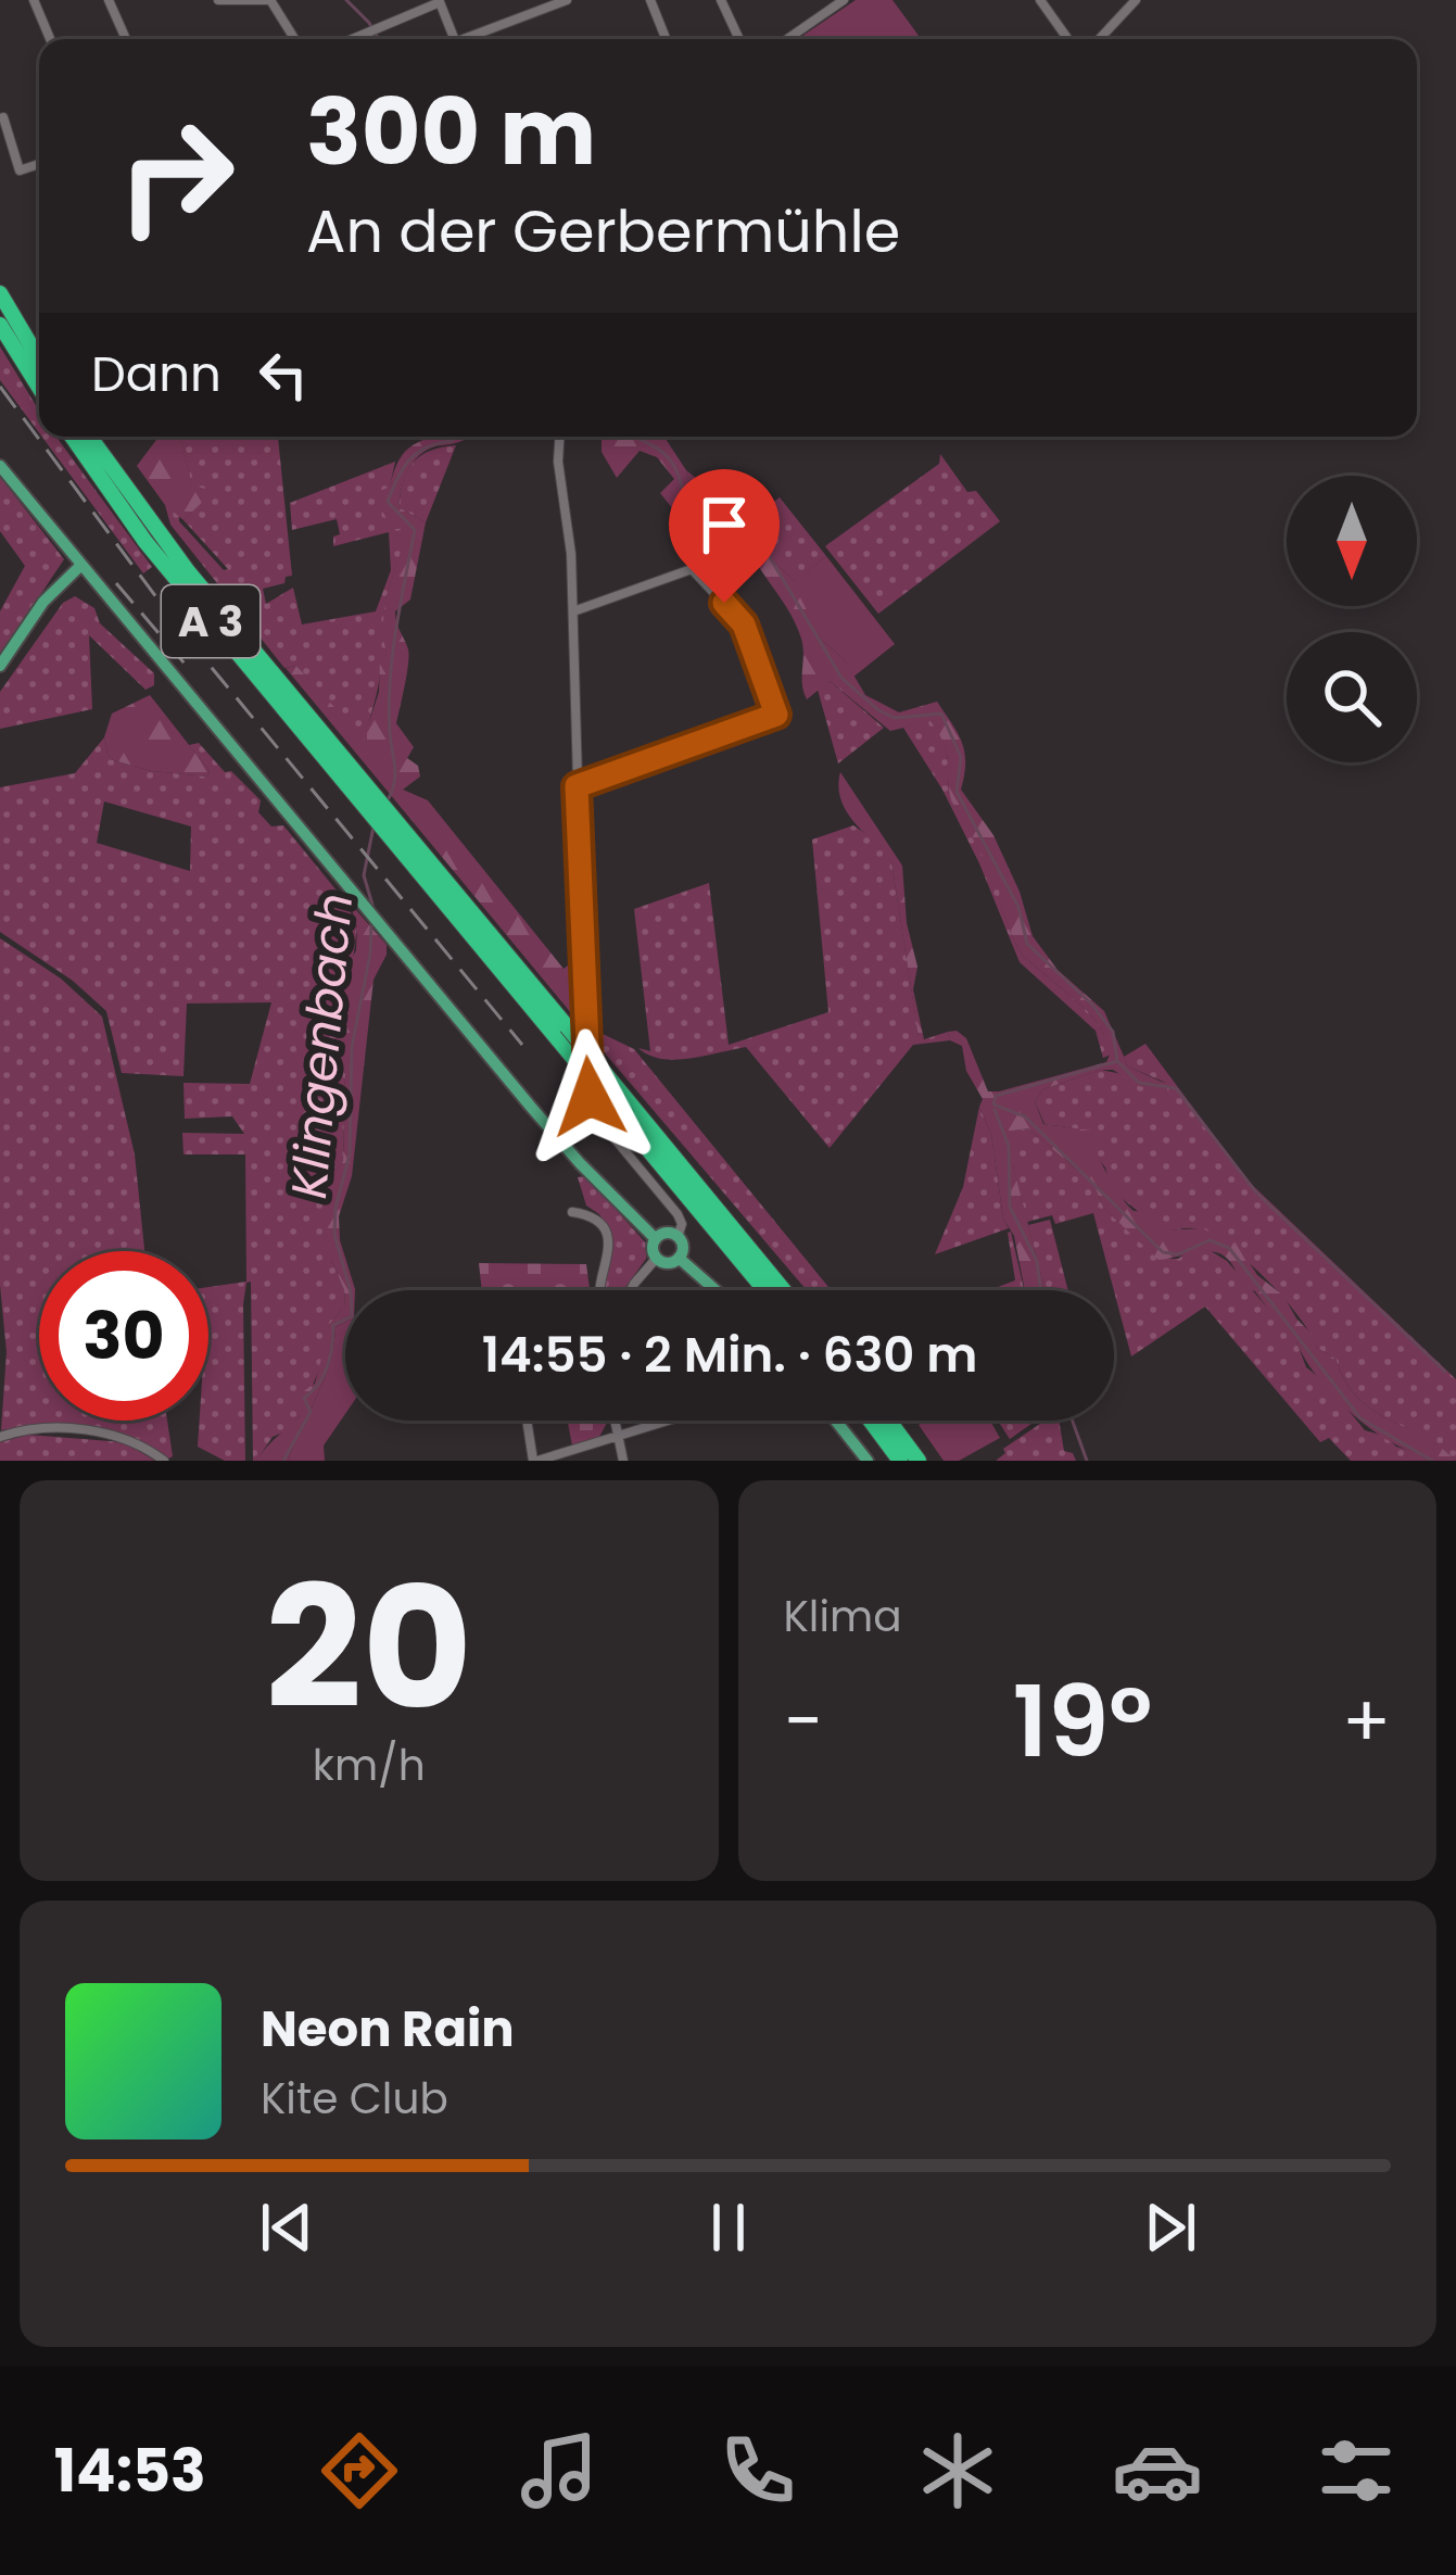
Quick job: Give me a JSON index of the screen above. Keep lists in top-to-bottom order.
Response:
{
  "streets": {
    "highway": ["A 3"]
  },
  "water": ["Klingenbach"],
  "north": "bottom",
  "page": {
    "turn": ["300 m", "An der Gerbermühle"],
    "then": "Dann",
    "limit": "30",
    "trip": "14:55 · 2 Min. · 630 m",
    "tile": [
      ["20", "km/h"],
      "Klima"
    ],
    "heat": ["−", "19°", "+"],
    "song": ["Neon Rain", "Kite Club"],
    "tabs": "14:53"
  }
}
